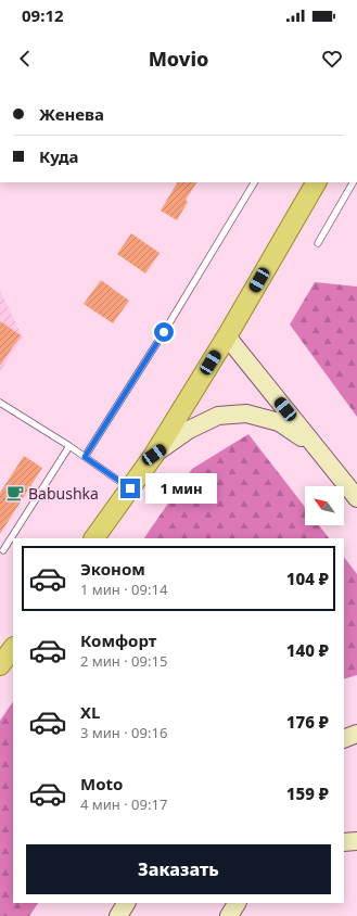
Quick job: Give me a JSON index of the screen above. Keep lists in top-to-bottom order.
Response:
{
  "places": {
    "cafe": ["Babushka"]
  },
  "north": "top left",
  "page": {
    "status": "09:12",
    "header": "Movio",
    "banner": ["Женева", "Куда"],
    "bubble": "1 мин",
    "list": [
      {
        "name": "Эконом",
        "note": "1 мин · 09:14",
        "value": "104 ₽"
      },
      {
        "name": "Комфорт",
        "note": "2 мин · 09:15",
        "value": "140 ₽"
      },
      {
        "name": "XL",
        "note": "3 мин · 09:16",
        "value": "176 ₽"
      },
      {
        "name": "Moto",
        "note": "4 мин · 09:17",
        "value": "159 ₽"
      }
    ],
    "buttons": "Заказать"
  }
}
